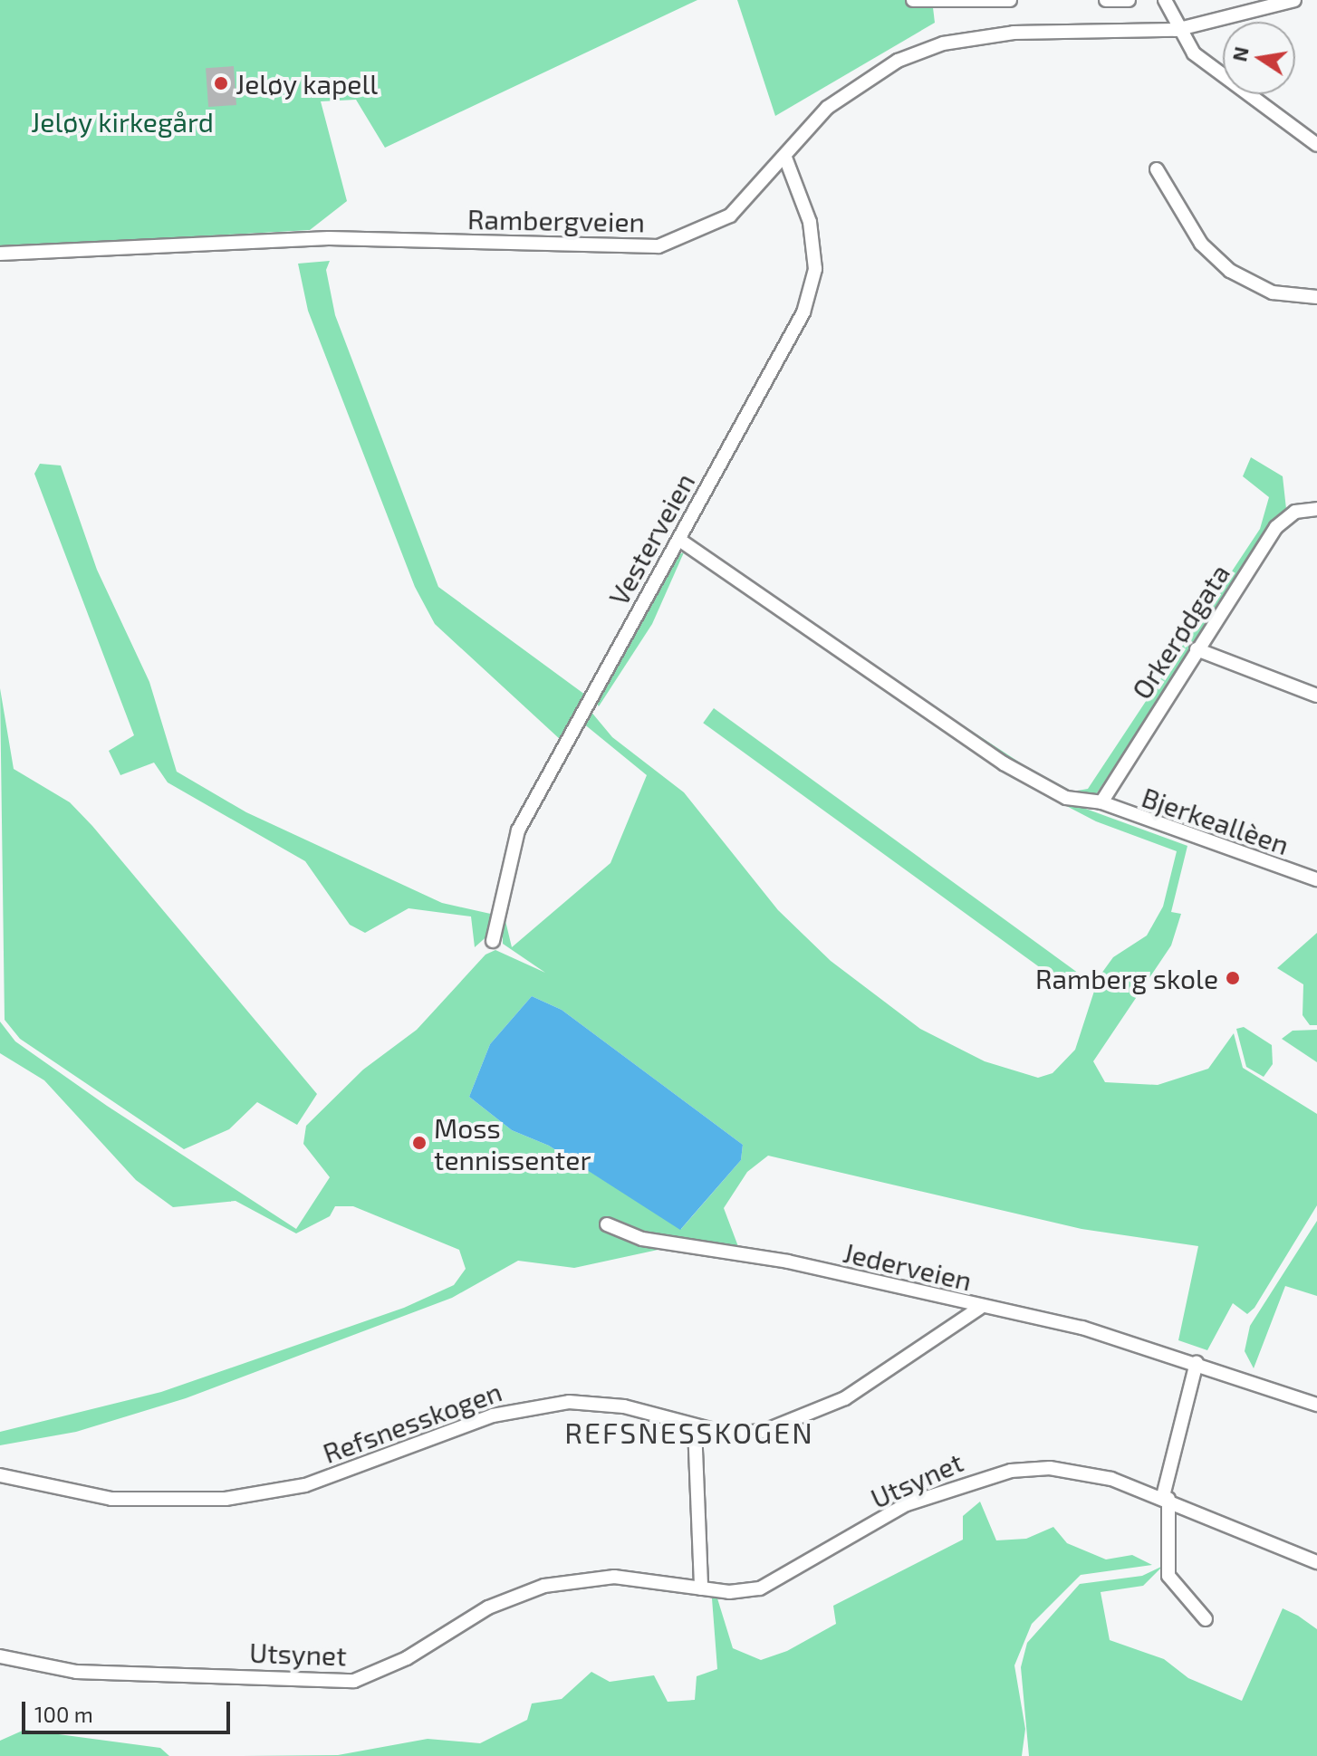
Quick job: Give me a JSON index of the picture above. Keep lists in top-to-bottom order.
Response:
{
  "streets": {
    "street": [
      "Rambergveien",
      "Vesterveien",
      "Orkerødgata",
      "Bjerkeallèen",
      "Jederveien",
      "Refsnesskogen",
      "Utsynet"
    ]
  },
  "crossings": [
    ["Rambergveien", "Vesterveien"],
    ["Vesterveien", "Bjerkeallèen"],
    ["Orkerødgata", "Bjerkeallèen"],
    ["Jederveien", "Refsnesskogen"]
  ],
  "districts": ["REFSNESSKOGEN"],
  "parks": ["Jeløy kirkegård"],
  "places": ["Jeløy kapell", "Ramberg skole", "Moss tennissenter"],
  "scale_bar": "100 m",
  "north": "left"
}
